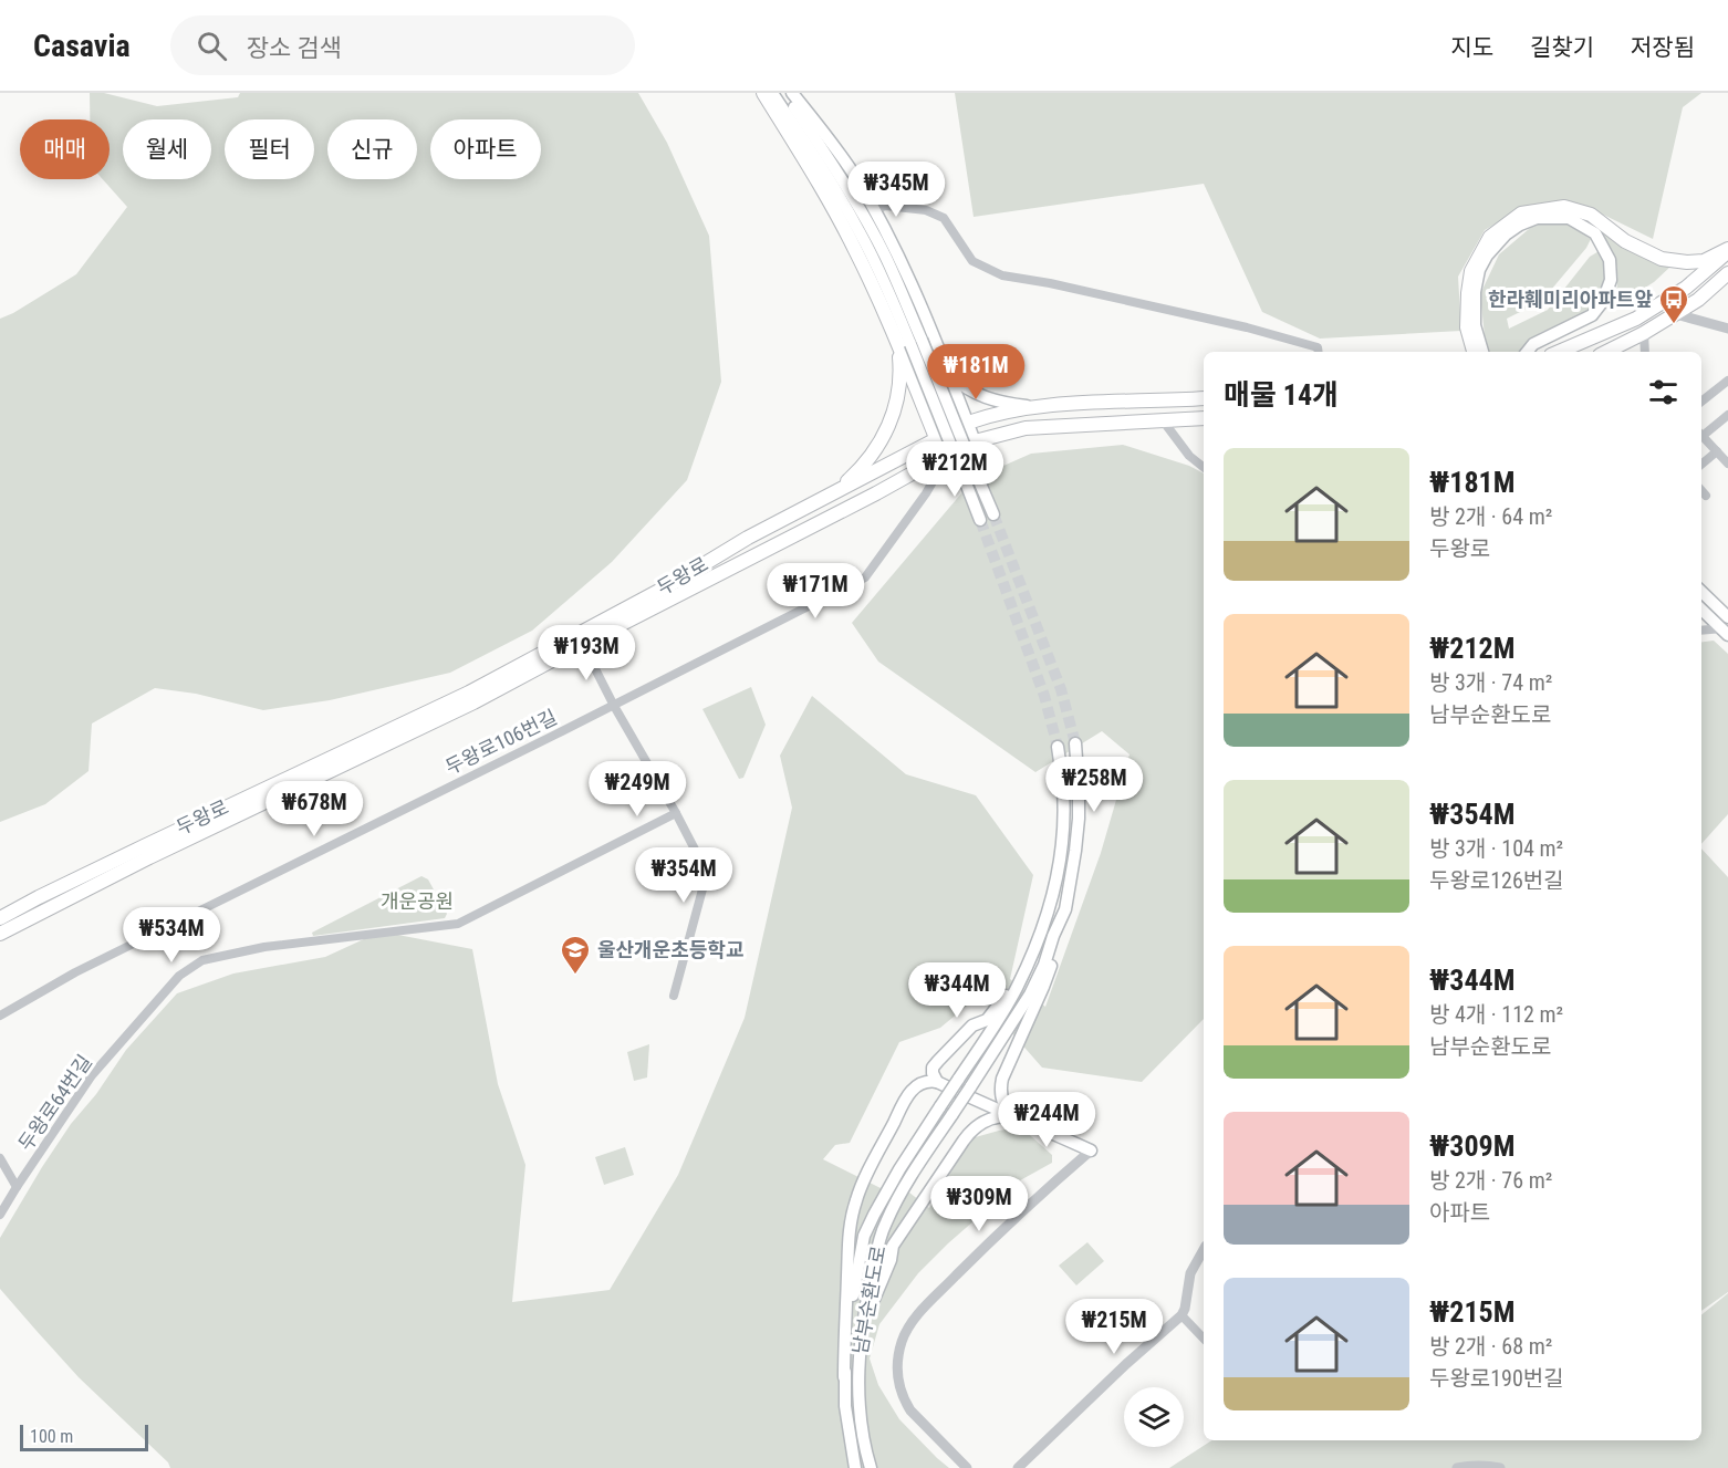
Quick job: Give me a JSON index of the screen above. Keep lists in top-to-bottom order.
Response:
{
  "streets": {
    "main road": ["두왕로", "남부순환도로"],
    "street": ["두왕로106번길", "두왕로64번길"]
  },
  "crossings": [
    ["두왕로", "두왕로106번길"]
  ],
  "parks": ["개운공원"],
  "places": {
    "bus stop": ["한라훼미리아파트앞"],
    "school or university": ["울산개운초등학교"]
  },
  "scale_bar": "100 m",
  "page": {
    "header": "Casavia",
    "search": "장소 검색",
    "nav": ["지도", "길찾기", "저장됨"],
    "chip": [
      "매매",
      "월세",
      "필터",
      "신규",
      "아파트"
    ],
    "price": [
      "₩345M",
      "₩181M",
      "₩212M",
      "₩171M",
      "₩193M",
      "₩258M",
      "₩249M",
      "₩678M",
      "₩354M",
      "₩534M",
      "₩344M",
      "₩244M",
      "₩309M",
      "₩215M"
    ],
    "heading": "매물 14개",
    "list": [
      {
        "name": "₩181M",
        "note": "방 2개 · 64 m² · 두왕로"
      },
      {
        "name": "₩212M",
        "note": "방 3개 · 74 m² · 남부순환도로"
      },
      {
        "name": "₩354M",
        "note": "방 3개 · 104 m² · 두왕로126번길"
      },
      {
        "name": "₩344M",
        "note": "방 4개 · 112 m² · 남부순환도로"
      },
      {
        "name": "₩309M",
        "note": "방 2개 · 76 m² · 아파트"
      },
      {
        "name": "₩215M",
        "note": "방 2개 · 68 m² · 두왕로190번길"
      }
    ],
    "scale": "100 m"
  }
}
